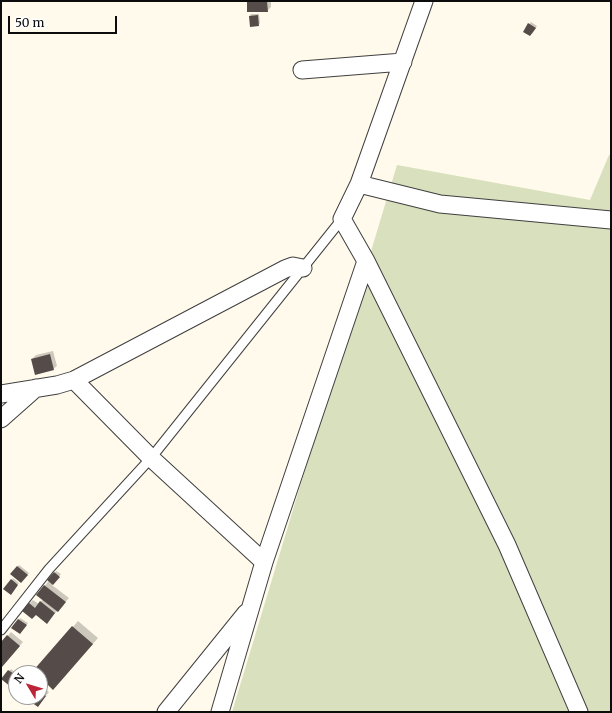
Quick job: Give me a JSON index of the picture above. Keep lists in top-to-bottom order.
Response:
{
  "scale_bar": "50 m",
  "north": "top left"
}
